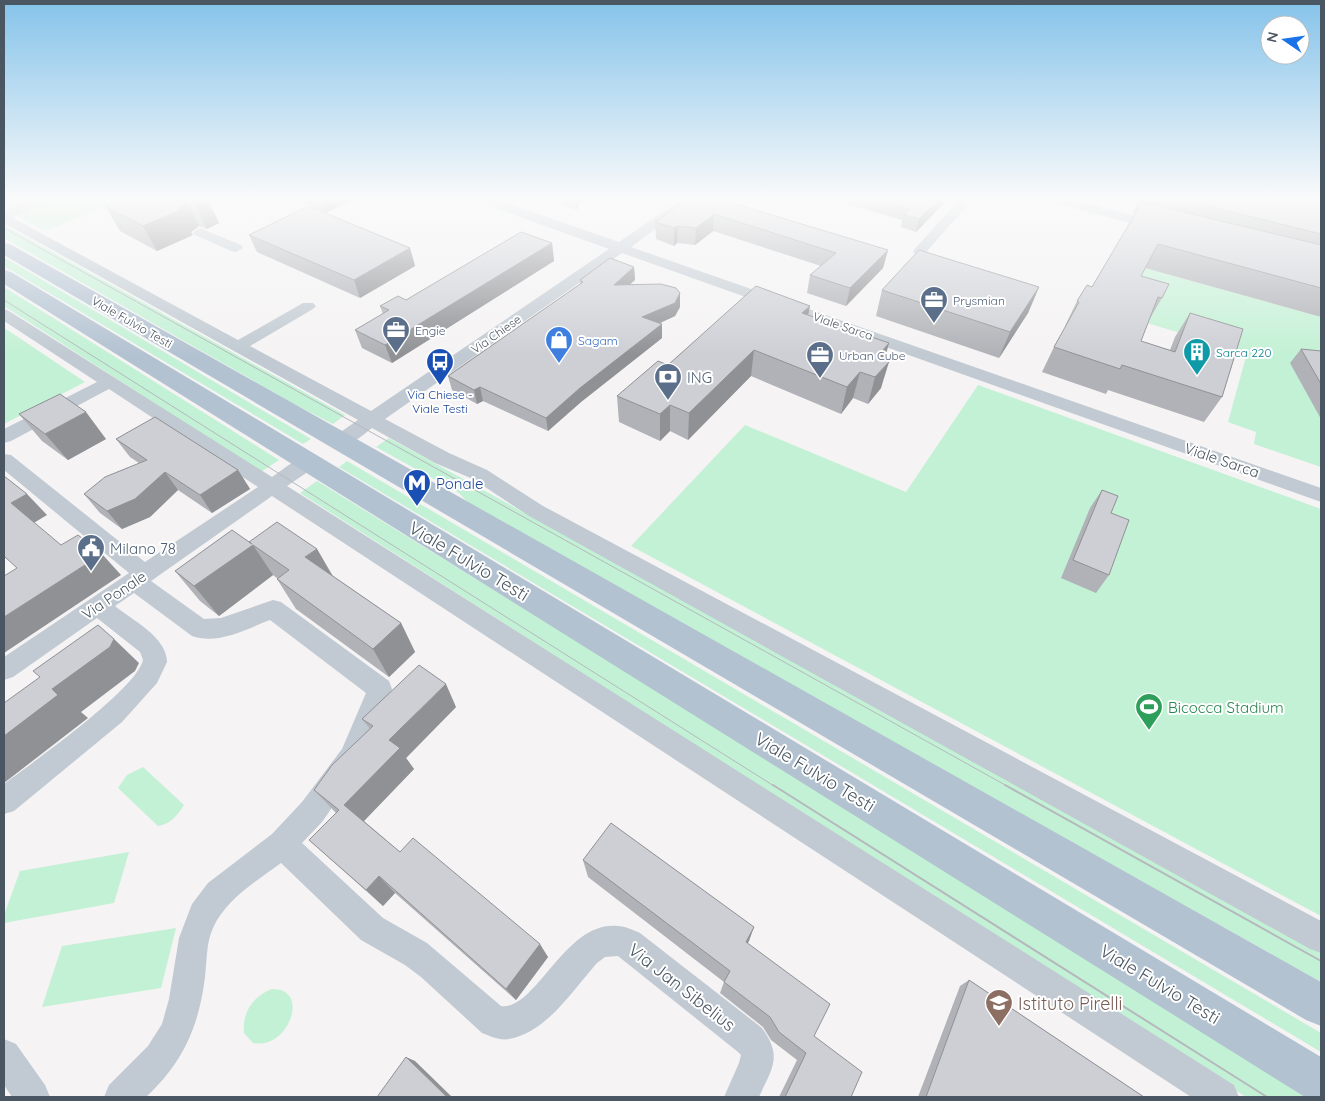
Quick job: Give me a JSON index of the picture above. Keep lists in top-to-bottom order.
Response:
{
  "streets": {
    "main road": ["Viale Fulvio Testi"],
    "street": [
      "Viale Sarca",
      "Via Chiese",
      "Via Ponale",
      "Via Jan Sibelius"
    ]
  },
  "crossings": [
    ["Viale Fulvio Testi", "Via Chiese"]
  ],
  "places": {
    "office": ["Prysmian", "Engie", "Urban Cube"],
    "shop": ["Sagam"],
    "building": ["Sarca 220"],
    "bus stop": ["Via Chiese - Viale Testi"],
    "bank": ["ING"],
    "metro station": ["Ponale"],
    "public building": ["Milano 78"],
    "sports": ["Bicocca Stadium"],
    "school or university": ["Istituto Pirelli"]
  },
  "north": "left"
}
